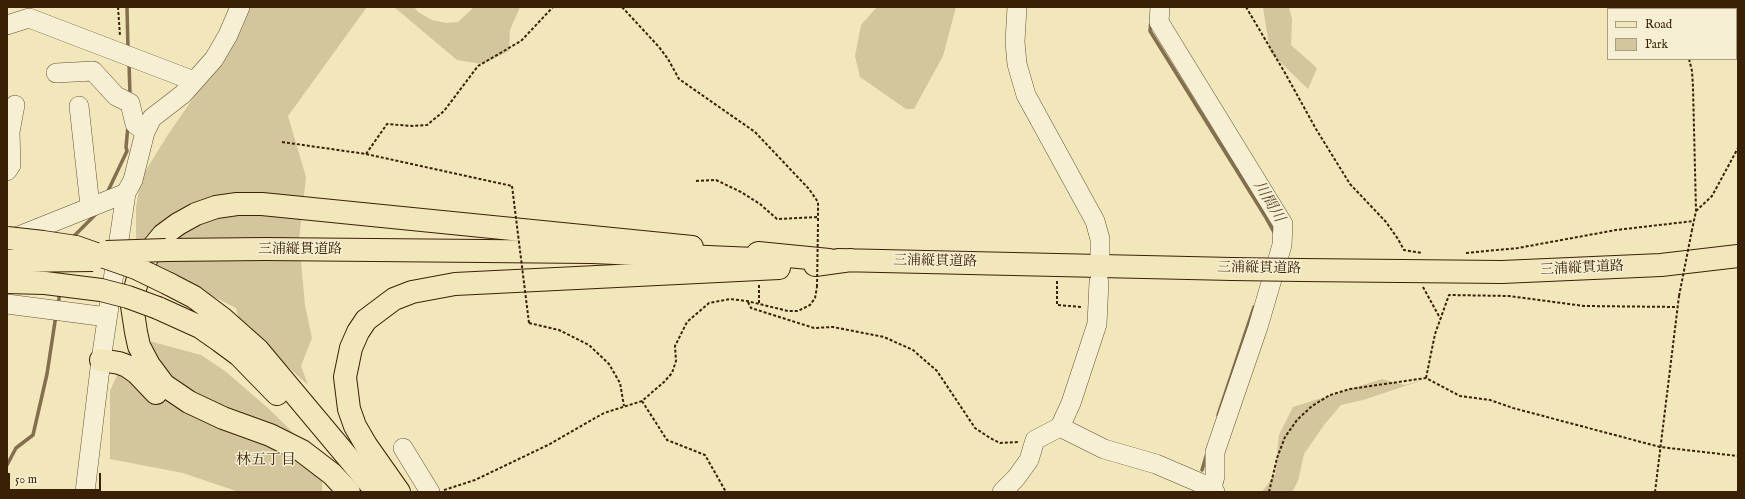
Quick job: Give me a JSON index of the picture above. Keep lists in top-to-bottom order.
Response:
{
  "streets": {
    "main road": ["三浦縦貫道路"]
  },
  "districts": ["林五丁目"],
  "water": ["川間川"],
  "legend": ["Road", "Park"],
  "scale_bar": "50 m"
}
